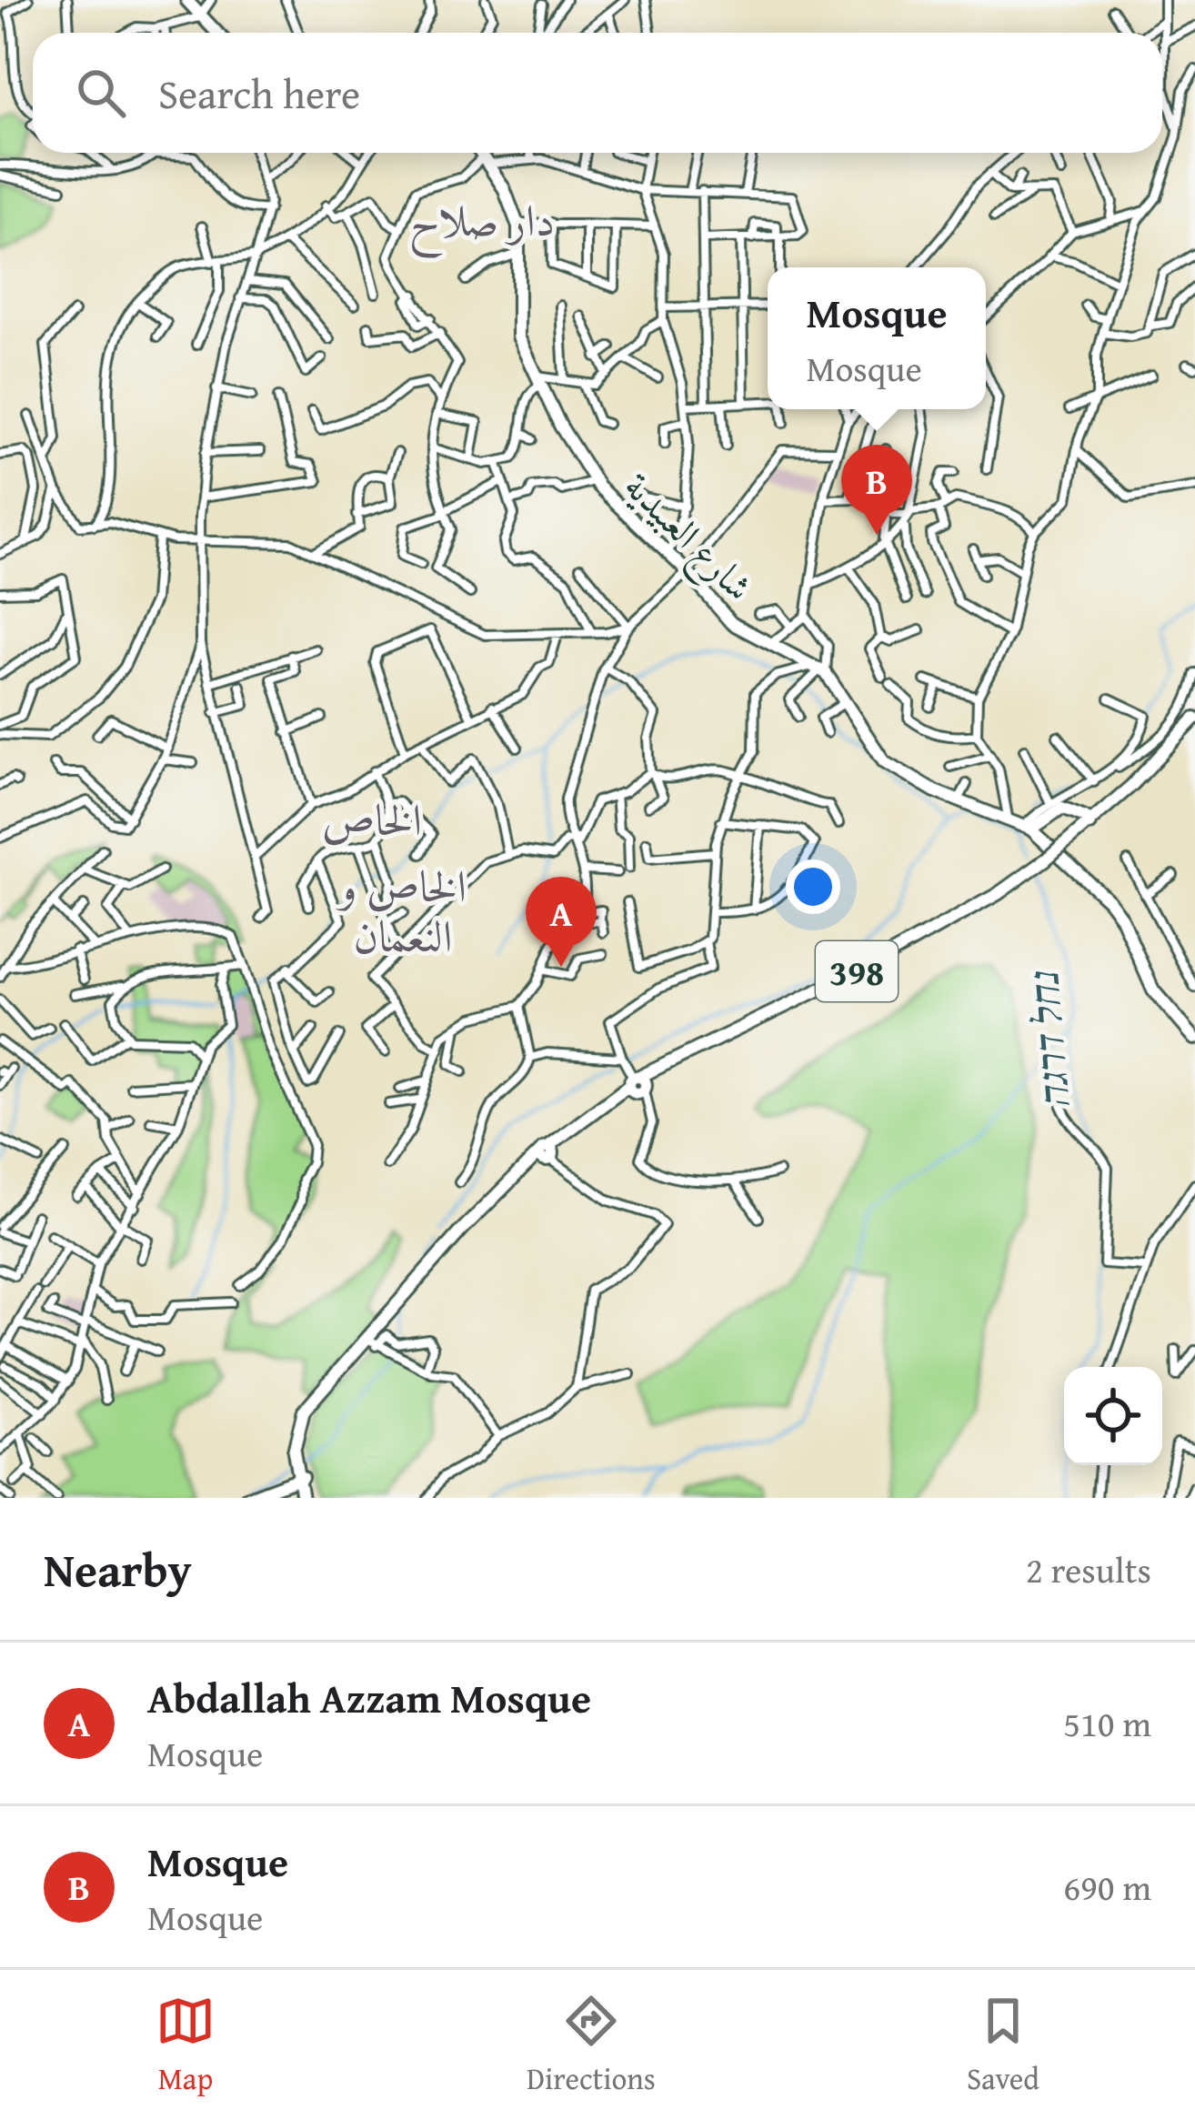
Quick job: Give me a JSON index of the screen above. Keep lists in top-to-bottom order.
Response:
{
  "streets": {
    "main road": ["شارع العبيدية", "398"]
  },
  "districts": ["دار صلاح", "الخاص", "الخاص و النعمان"],
  "water": ["נחל דרגה"],
  "page": {
    "search": "Search here",
    "popup": ["Mosque", "Mosque"],
    "pins": ["B", "A"],
    "heading": ["Nearby", "2 results"],
    "list": [
      {
        "mark": "A",
        "name": "Abdallah Azzam Mosque",
        "note": "Mosque",
        "value": "510 m"
      },
      {
        "mark": "B",
        "name": "Mosque",
        "note": "Mosque",
        "value": "690 m"
      }
    ],
    "nav": ["Map", "Directions", "Saved"]
  }
}
